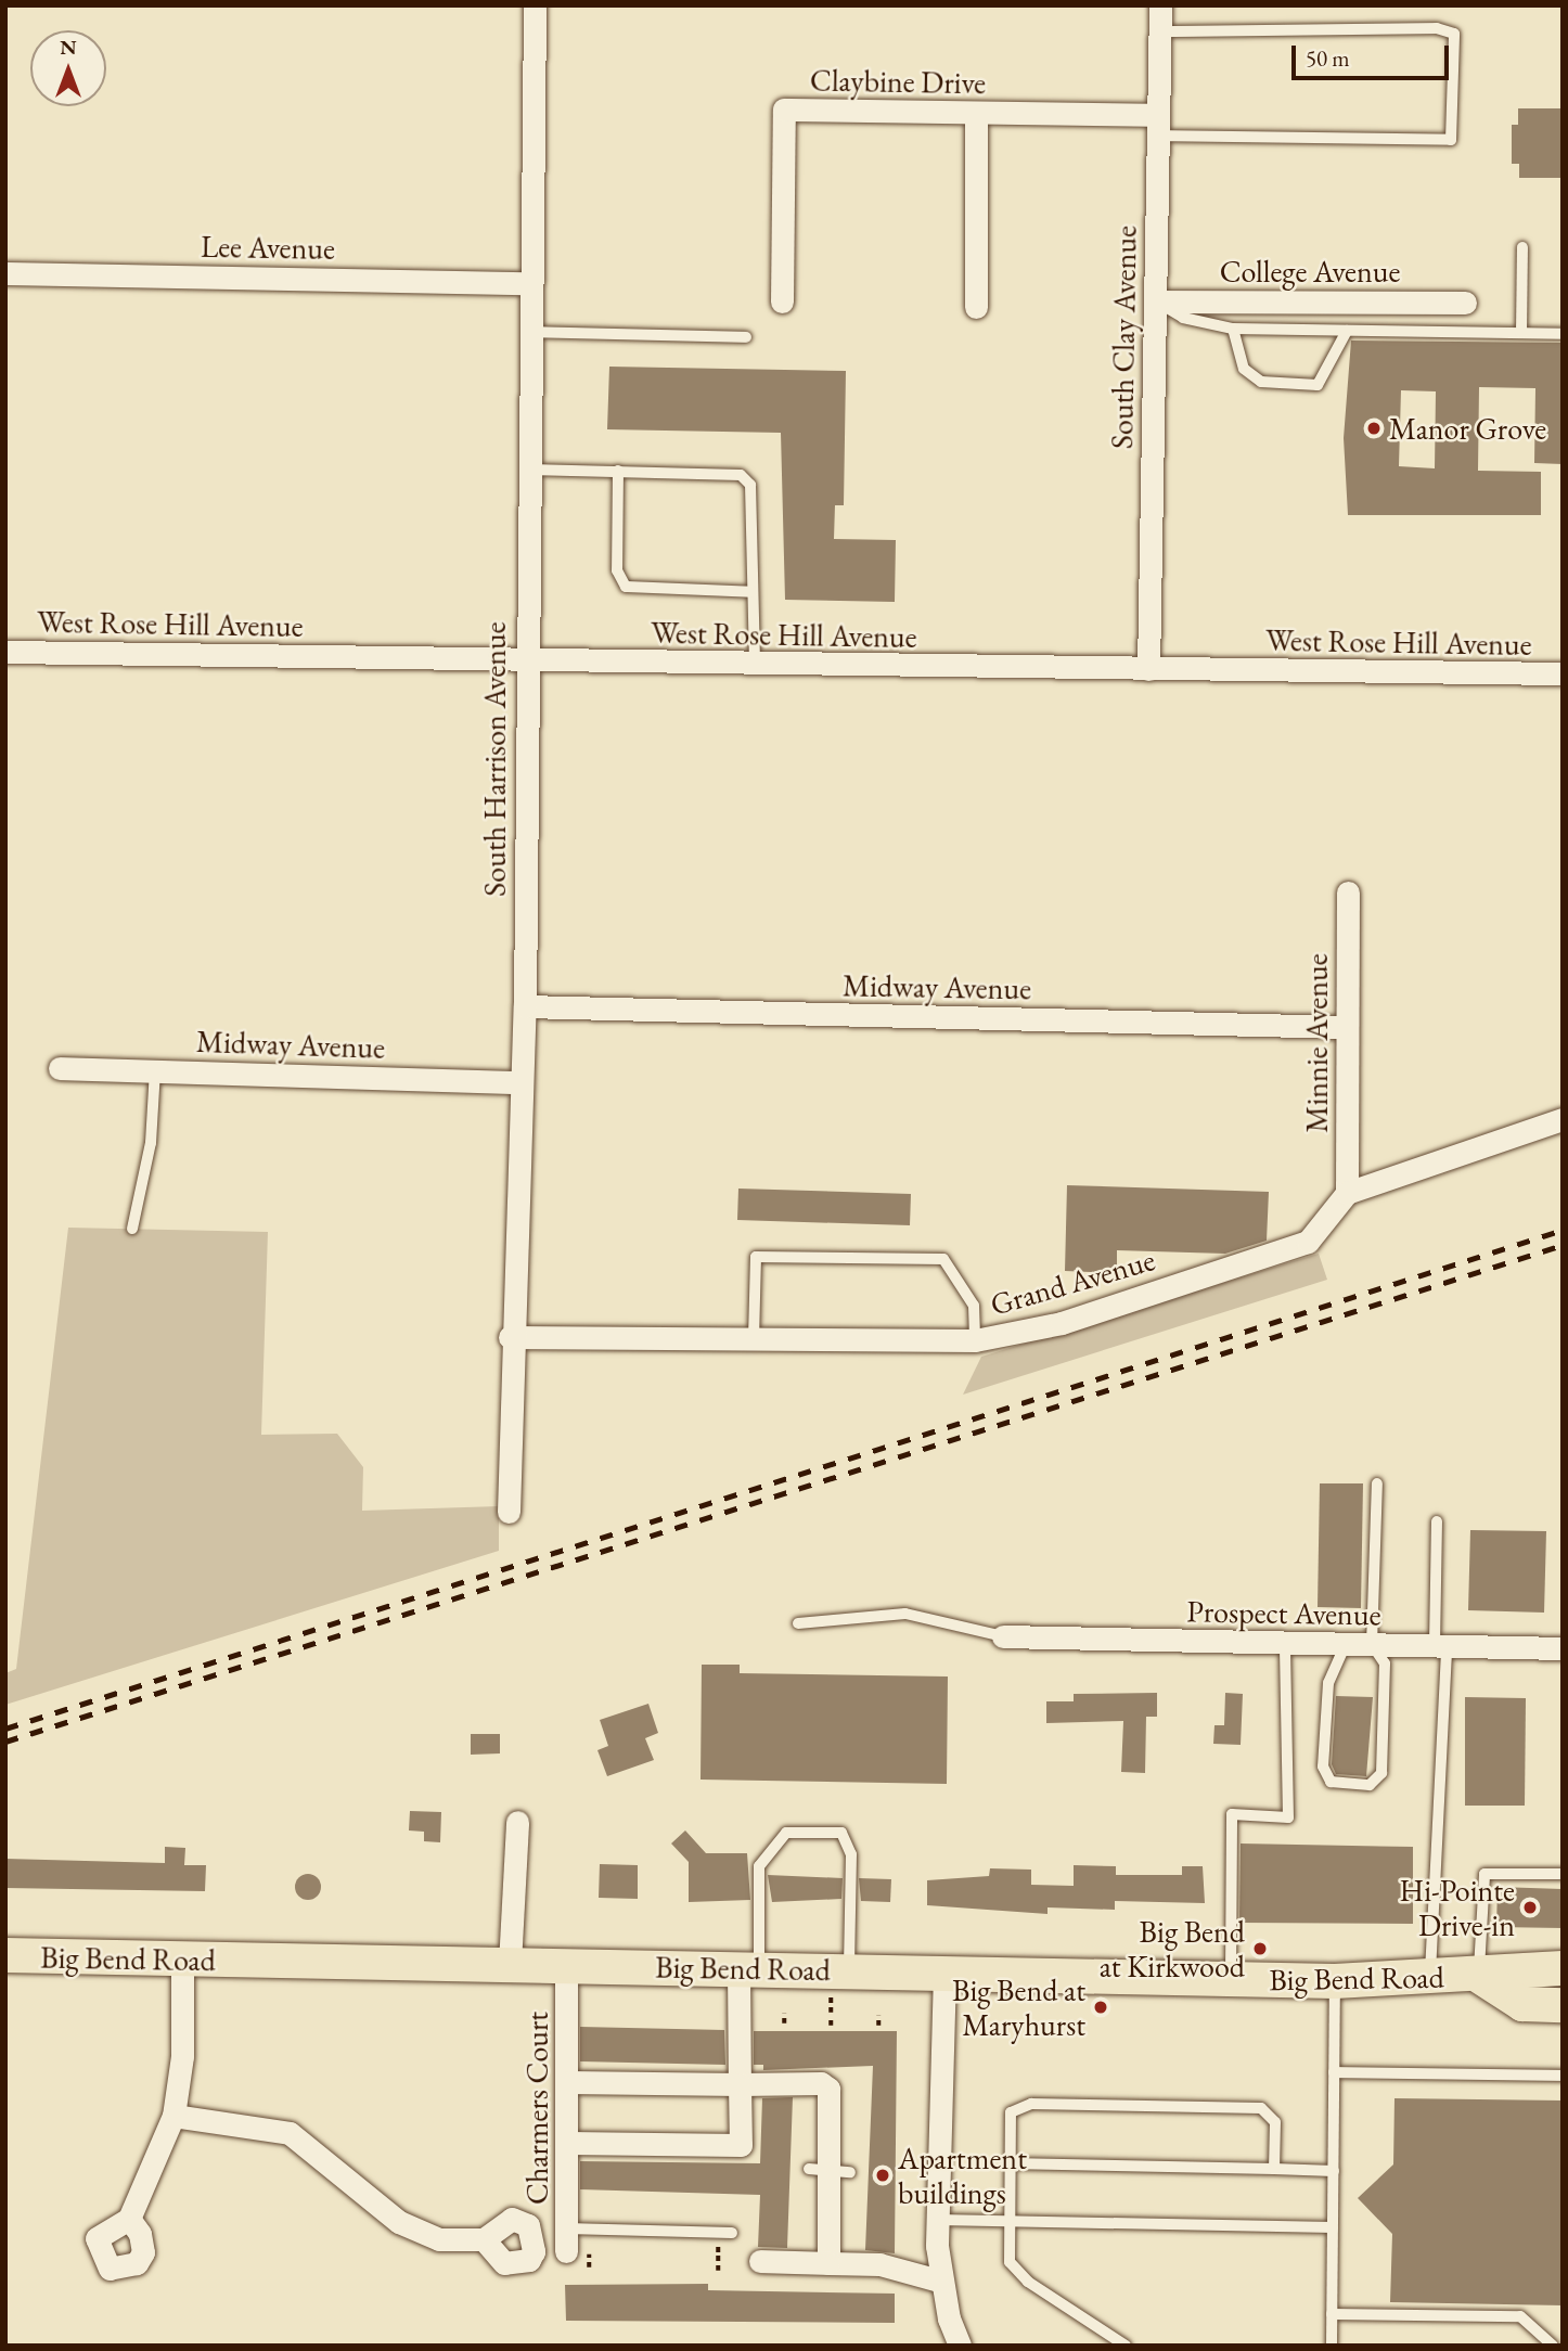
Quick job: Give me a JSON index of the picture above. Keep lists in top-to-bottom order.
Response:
{
  "streets": {
    "main road": ["Big Bend Road"],
    "street": [
      "Claybine Drive",
      "Lee Avenue",
      "College Avenue",
      "South Clay Avenue",
      "West Rose Hill Avenue",
      "South Harrison Avenue",
      "Midway Avenue",
      "Minnie Avenue",
      "Grand Avenue",
      "Prospect Avenue",
      "Charmers Court"
    ]
  },
  "crossings": [
    ["Claybine Drive", "South Clay Avenue"],
    ["Lee Avenue", "South Harrison Avenue"],
    ["College Avenue", "South Clay Avenue"],
    ["South Clay Avenue", "West Rose Hill Avenue"],
    ["West Rose Hill Avenue", "South Harrison Avenue"],
    ["South Harrison Avenue", "Midway Avenue"],
    ["South Harrison Avenue", "Grand Avenue"],
    ["Midway Avenue", "Minnie Avenue"],
    ["Minnie Avenue", "Grand Avenue"],
    ["Big Bend Road", "Charmers Court"]
  ],
  "places": [
    "Manor Grove",
    "Hi-Pointe Drive-in",
    "Big Bend at Kirkwood",
    "Big Bend at Maryhurst",
    "Apartment buildings"
  ],
  "scale_bar": "50 m",
  "north": "top"
}
